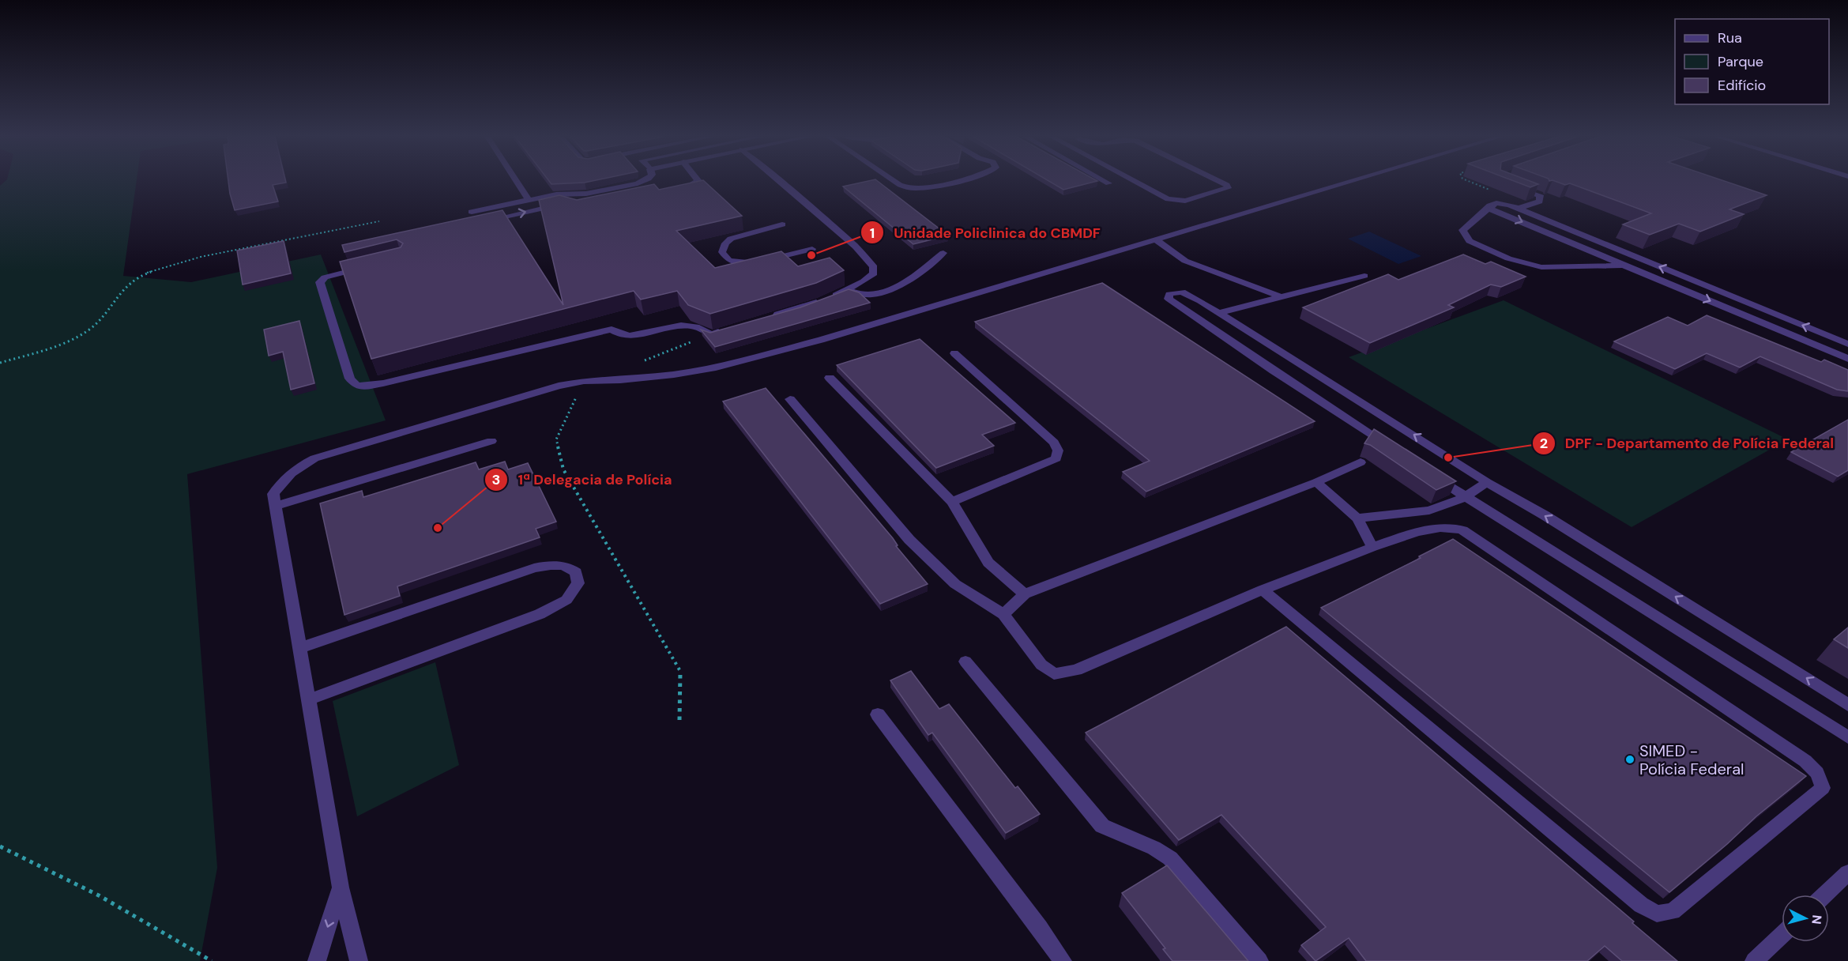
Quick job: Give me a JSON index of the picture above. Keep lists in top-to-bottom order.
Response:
{
  "places": [
    "Unidade Policlinica do CBMDF",
    "DPF - Departamento de Polícia Federal",
    "1ª Delegacia de Polícia",
    "SIMED - Polícia Federal"
  ],
  "legend": ["Rua", "Parque", "Edifício"],
  "north": "right"
}
